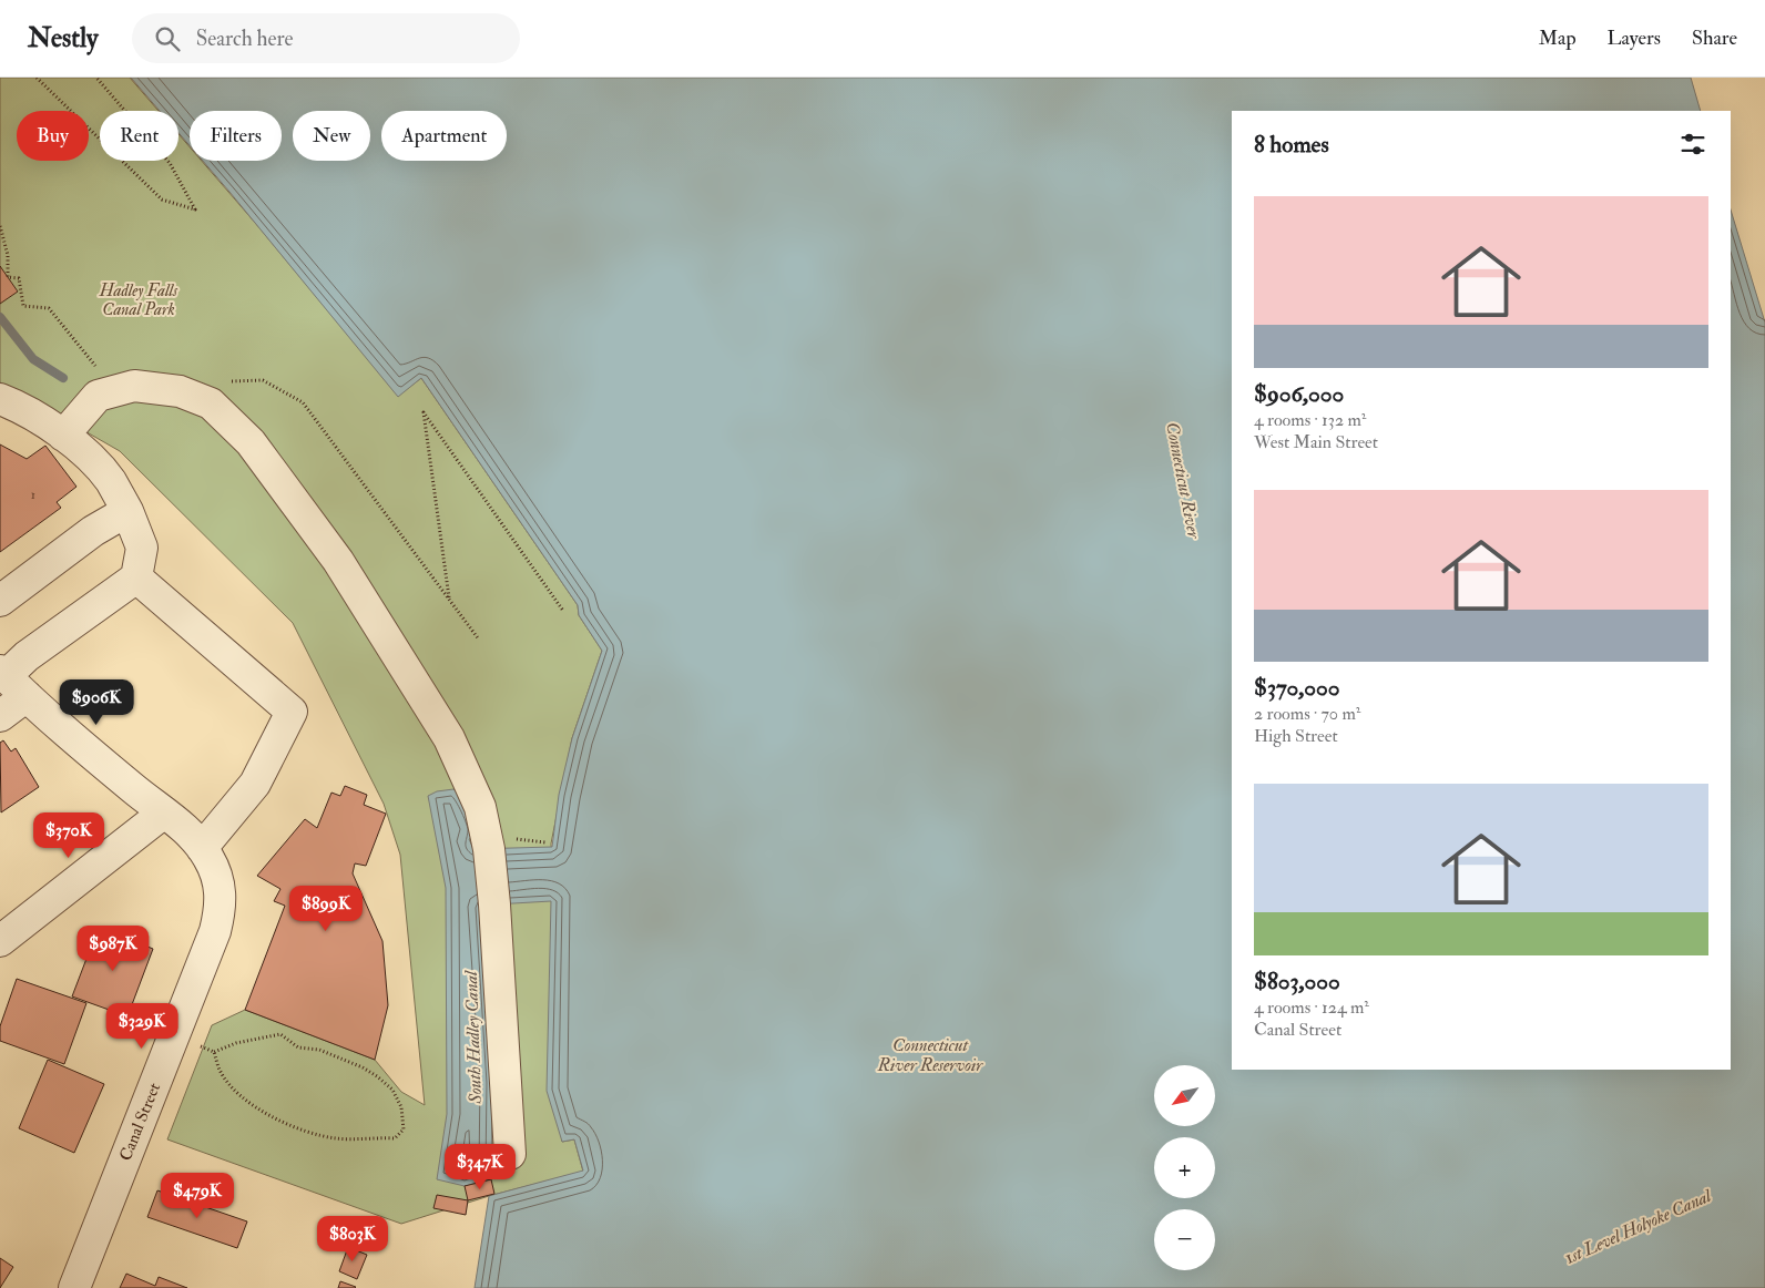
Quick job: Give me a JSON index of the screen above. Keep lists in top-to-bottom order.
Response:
{
  "streets": {
    "street": ["Canal Street"]
  },
  "water": [
    "Connecticut River",
    "South Hadley Canal",
    "Connecticut River Reservoir",
    "1st Level Holyoke Canal"
  ],
  "parks": ["Hadley Falls Canal Park"],
  "house_numbers": ["1"],
  "north": "bottom left",
  "page": {
    "header": "Nestly",
    "search": "Search here",
    "nav": ["Map", "Layers", "Share"],
    "chip": [
      "Buy",
      "Rent",
      "Filters",
      "New",
      "Apartment"
    ],
    "heading": "8 homes",
    "list": [
      {
        "name": "$906,000",
        "note": "4 rooms · 132 m² · West Main Street"
      },
      {
        "name": "$370,000",
        "note": "2 rooms · 70 m² · High Street"
      },
      {
        "name": "$803,000",
        "note": "4 rooms · 124 m² · Canal Street"
      }
    ],
    "price": [
      "$906K",
      "$370K",
      "$899K",
      "$987K",
      "$329K",
      "$347K",
      "$479K",
      "$803K"
    ],
    "map_buttons": ["+", "−"]
  }
}
